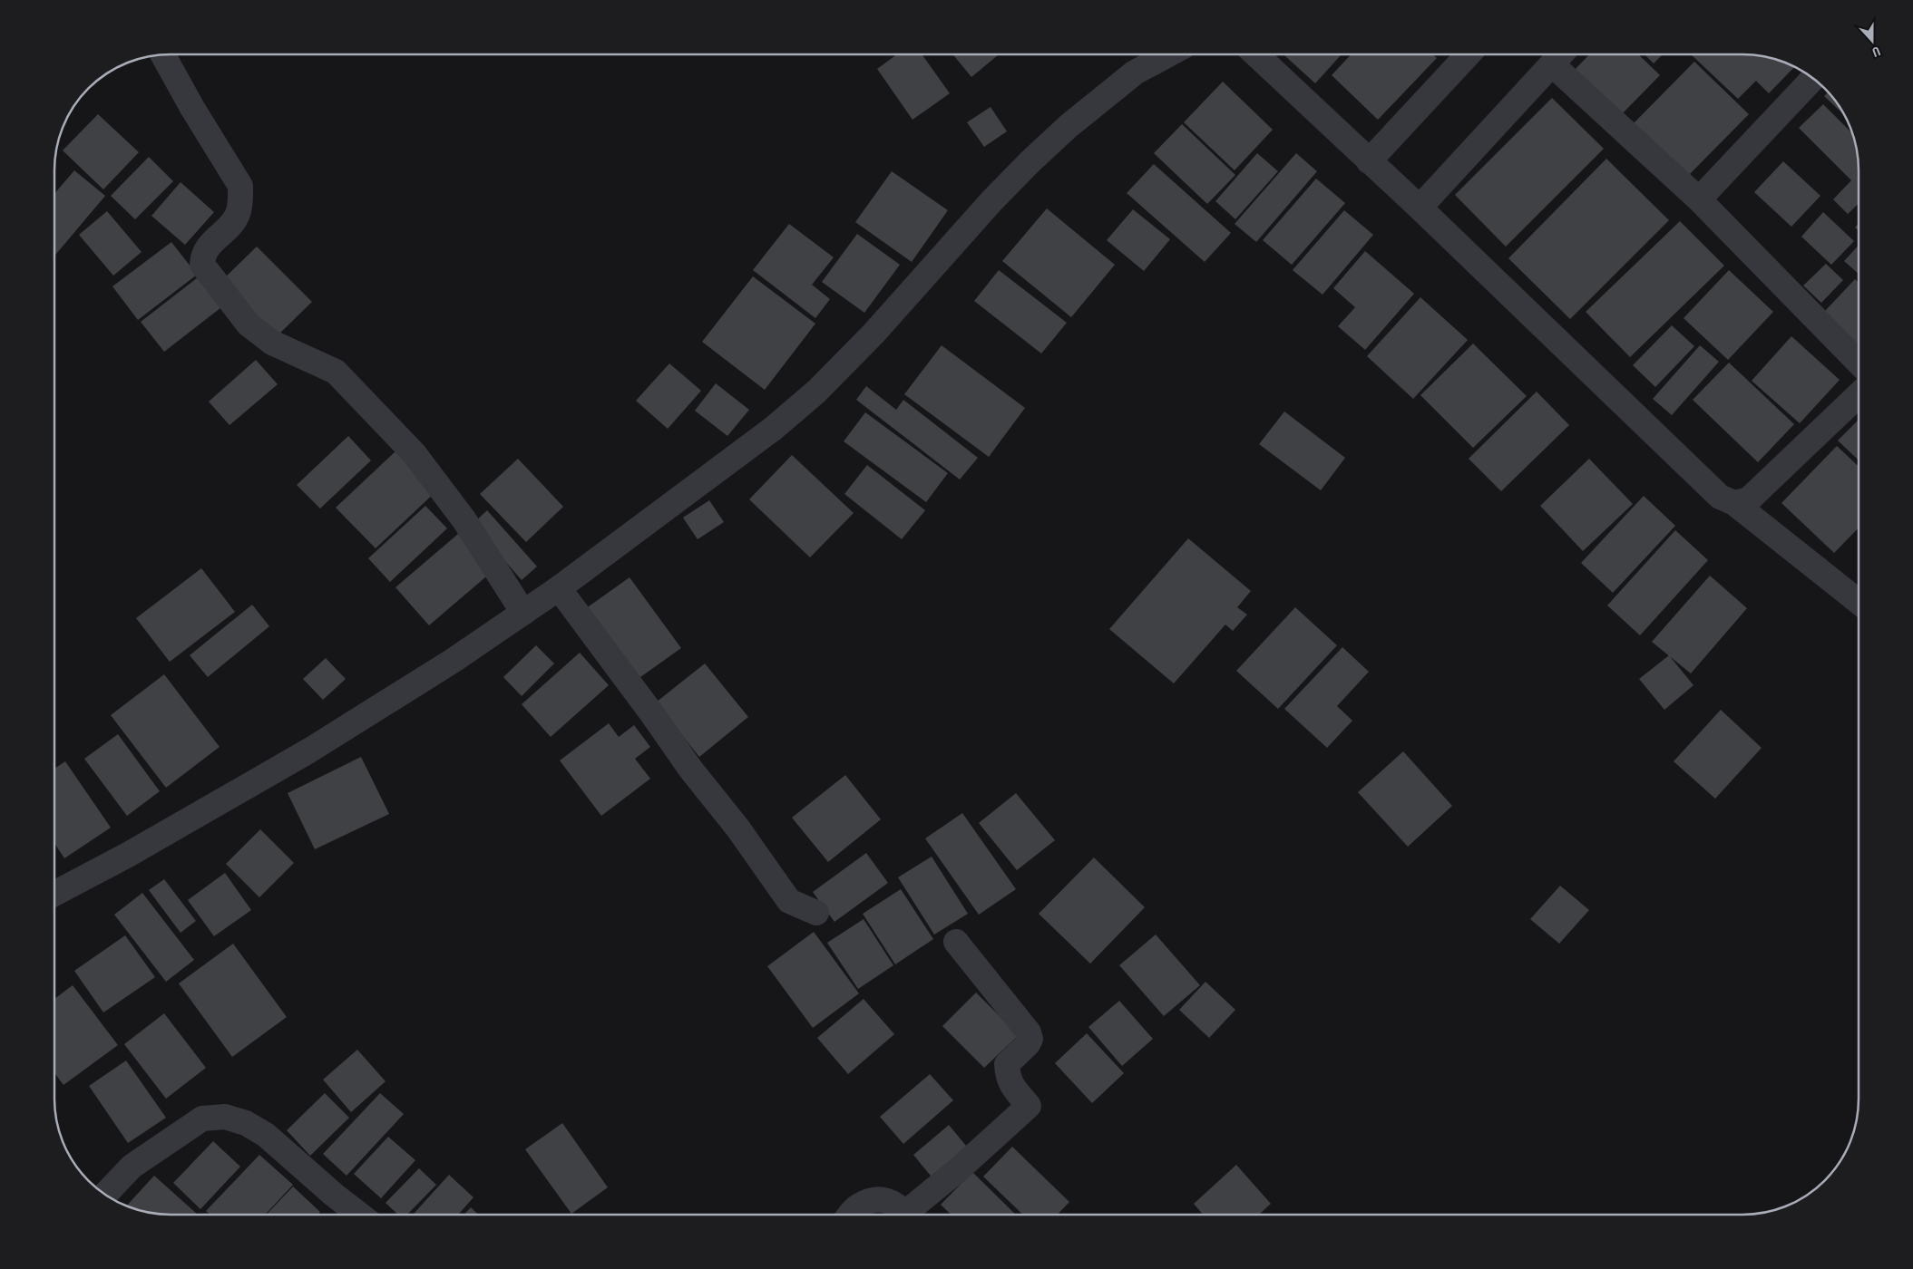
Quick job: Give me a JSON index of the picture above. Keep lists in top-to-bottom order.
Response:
{
  "north": "bottom"
}
